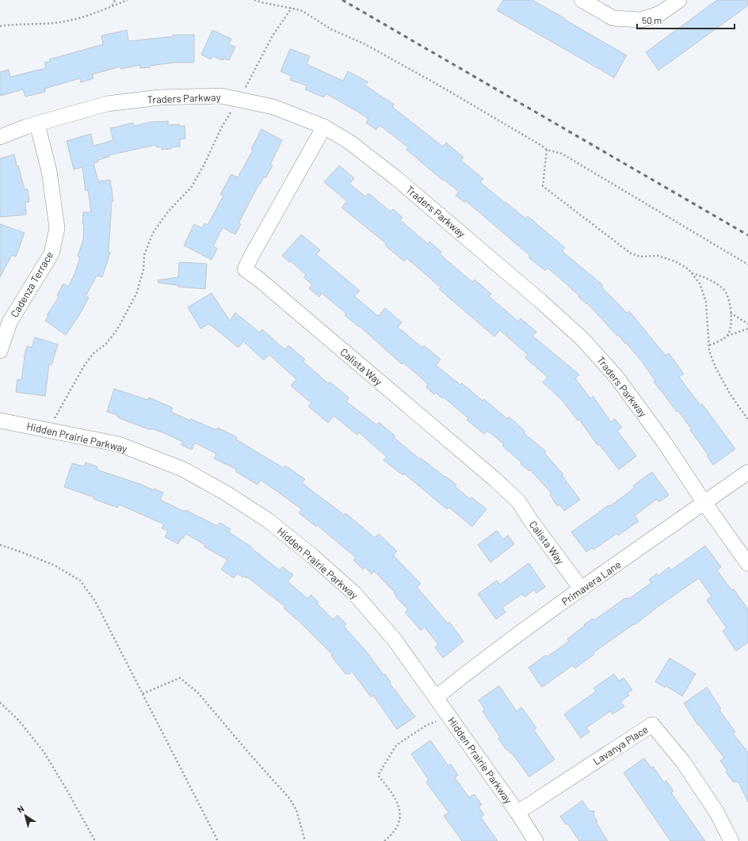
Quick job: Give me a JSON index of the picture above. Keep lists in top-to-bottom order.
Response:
{
  "streets": {
    "street": [
      "Traders Parkway",
      "Cadenza Terrace",
      "Calista Way",
      "Hidden Prairie Parkway",
      "Primavera Lane",
      "Lavanya Place"
    ]
  },
  "crossings": [
    ["Traders Parkway", "Cadenza Terrace"],
    ["Traders Parkway", "Calista Way"],
    ["Traders Parkway", "Primavera Lane"],
    ["Calista Way", "Primavera Lane"],
    ["Hidden Prairie Parkway", "Primavera Lane"],
    ["Hidden Prairie Parkway", "Lavanya Place"]
  ],
  "scale_bar": "50 m",
  "north": "top left"
}
